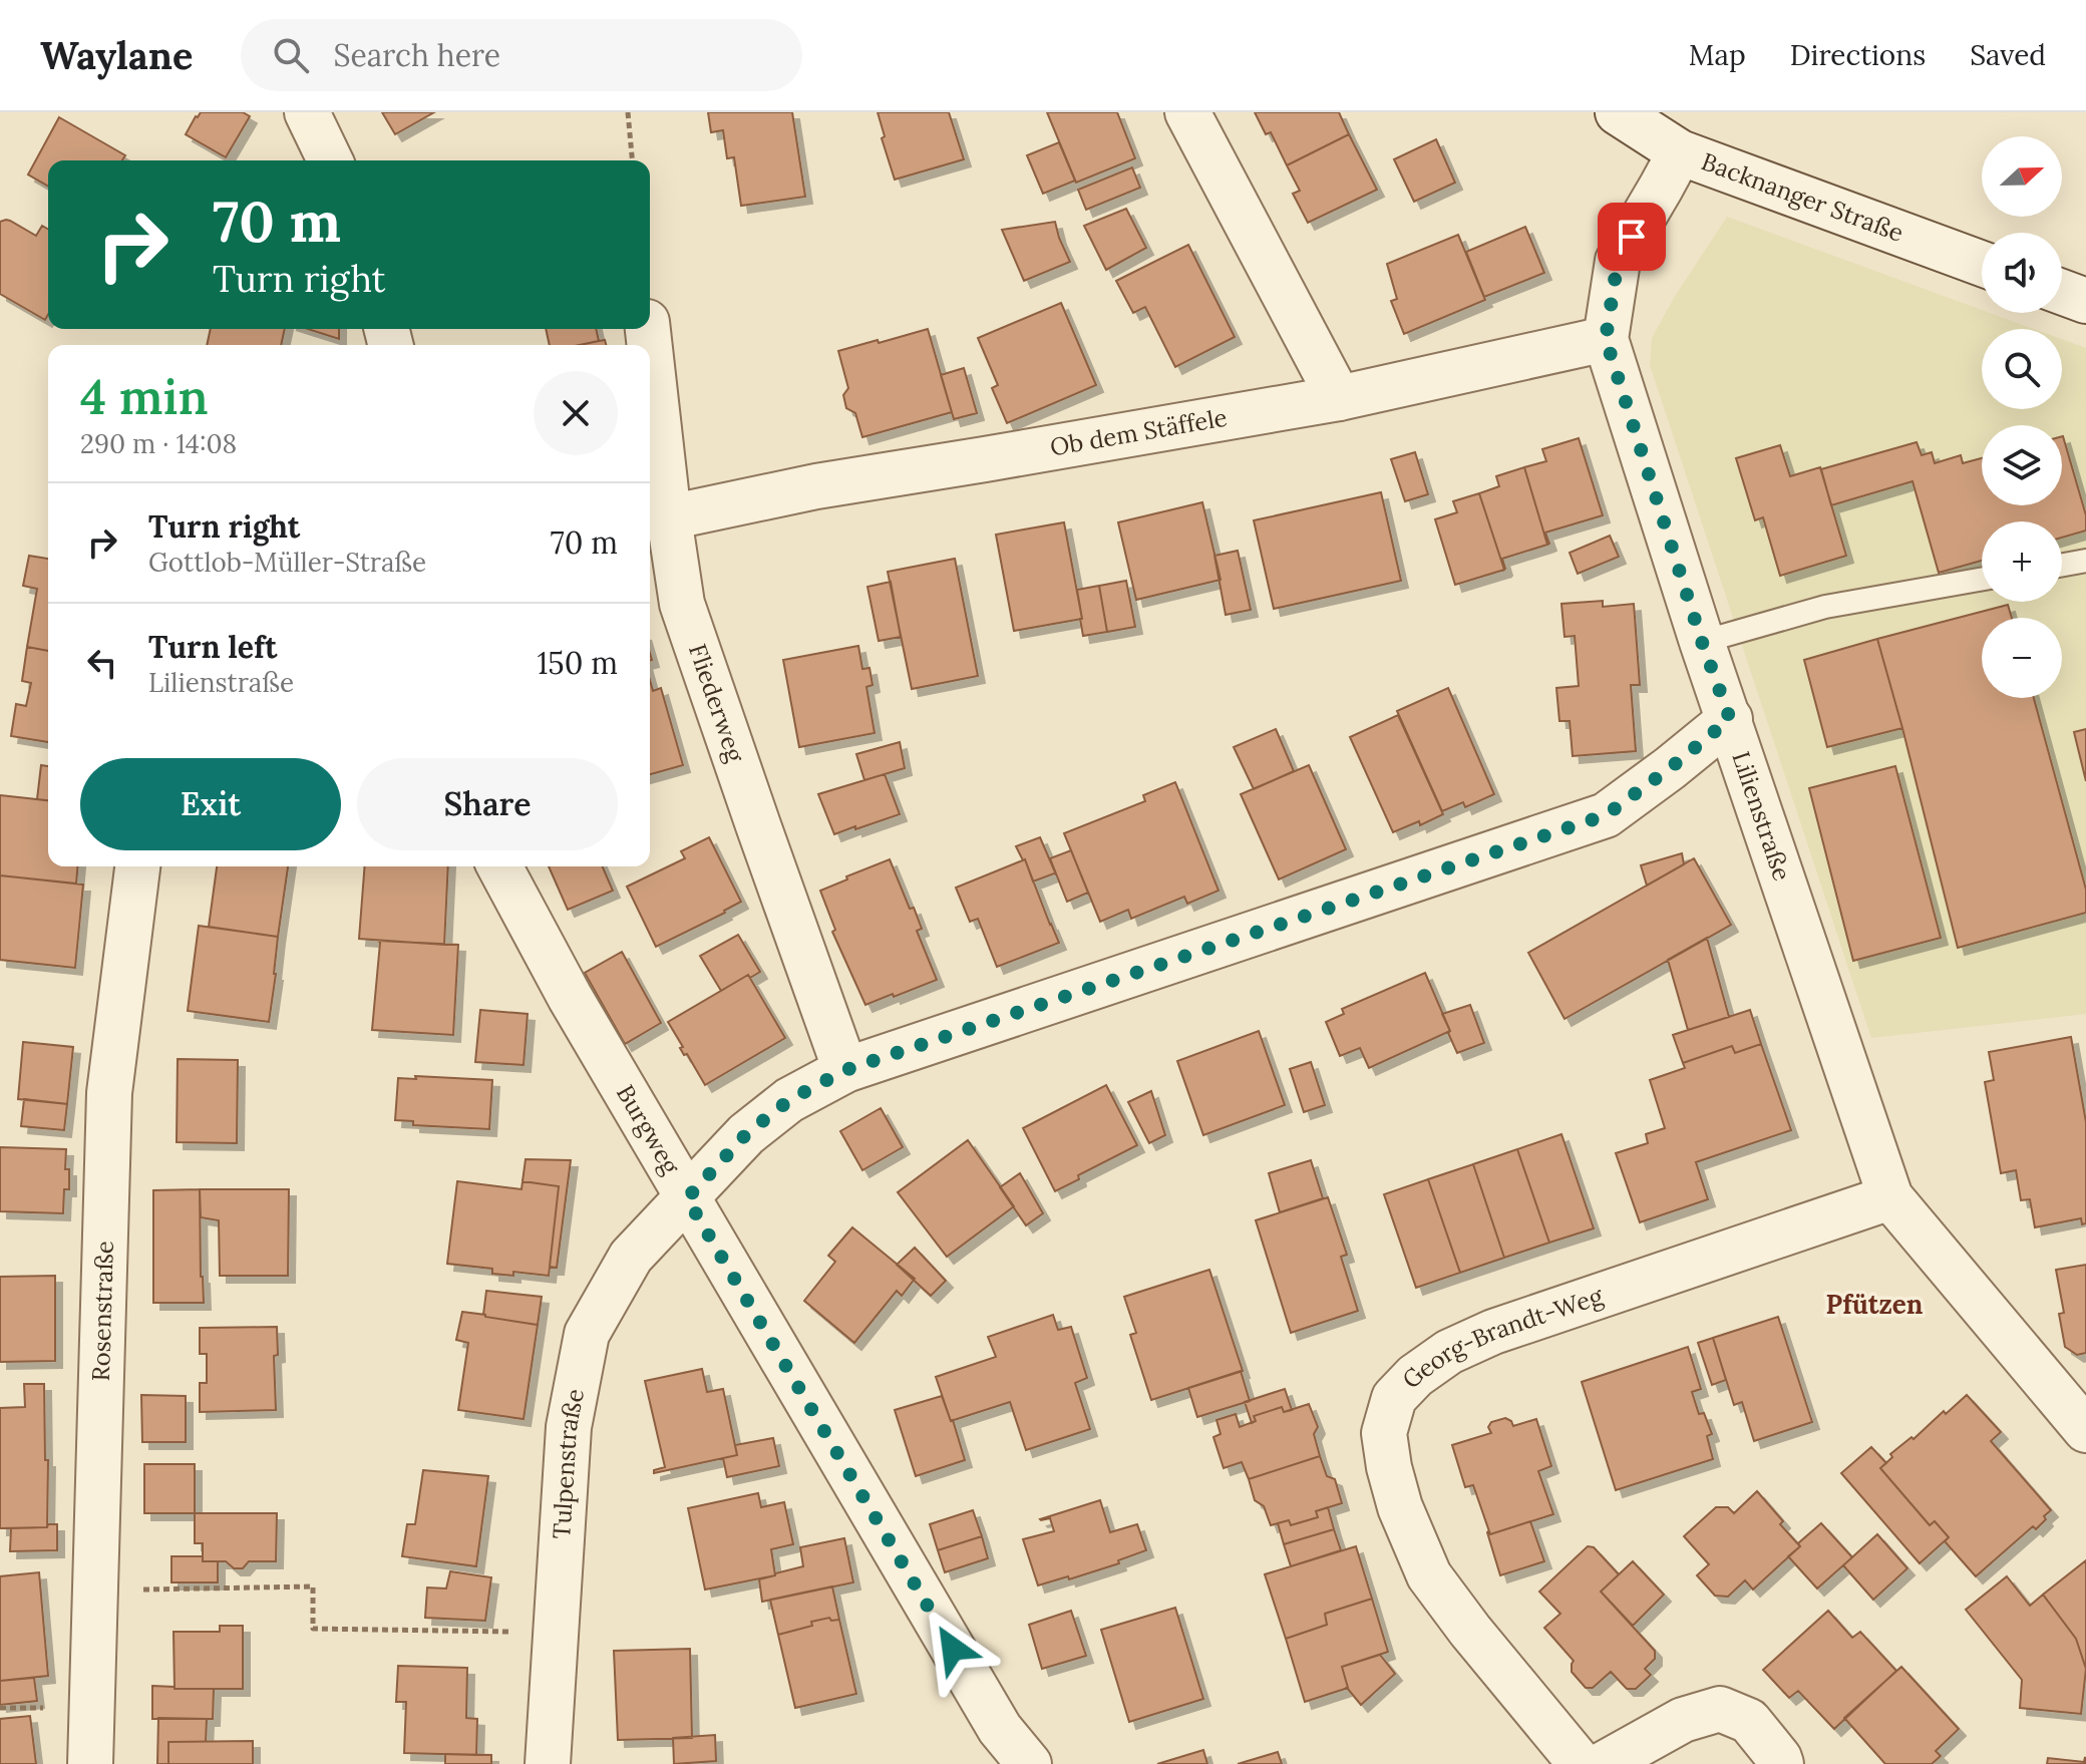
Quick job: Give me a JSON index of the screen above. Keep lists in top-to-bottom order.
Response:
{
  "streets": {
    "street": [
      "Backnanger Straße",
      "Ob dem Stäffele",
      "Fliederweg",
      "Lilienstraße",
      "Burgweg",
      "Rosenstraße",
      "Georg-Brandt-Weg",
      "Tulpenstraße"
    ]
  },
  "crossings": [
    ["Backnanger Straße", "Lilienstraße"],
    ["Ob dem Stäffele", "Fliederweg"],
    ["Ob dem Stäffele", "Lilienstraße"],
    ["Fliederweg", "Tulpenstraße"],
    ["Lilienstraße", "Georg-Brandt-Weg"],
    ["Lilienstraße", "Tulpenstraße"],
    ["Burgweg", "Tulpenstraße"]
  ],
  "districts": ["Pfützen"],
  "north": "right",
  "page": {
    "header": "Waylane",
    "search": "Search here",
    "nav": ["Map", "Directions", "Saved"],
    "map_buttons": ["+", "−"],
    "turn": ["70 m", "Turn right"],
    "heading": ["4 min", "290 m · 14:08"],
    "list": [
      {
        "name": "Turn right",
        "note": "Gottlob-Müller-Straße",
        "value": "70 m"
      },
      {
        "name": "Turn left",
        "note": "Lilienstraße",
        "value": "150 m"
      }
    ],
    "buttons": ["Exit", "Share"]
  }
}
